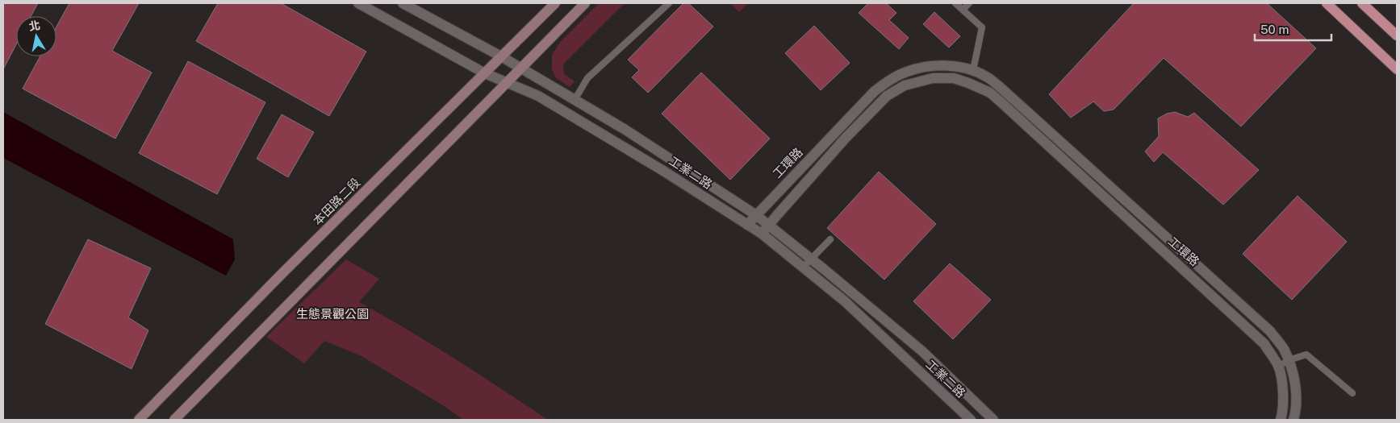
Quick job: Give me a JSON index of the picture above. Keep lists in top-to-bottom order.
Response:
{
  "streets": {
    "street": ["工環路", "工業二路", "本田路二段"]
  },
  "crossings": [
    ["工環路", "工業二路"],
    ["工業二路", "本田路二段"]
  ],
  "parks": ["生態景觀公園"],
  "scale_bar": "50 m",
  "north": "top"
}
